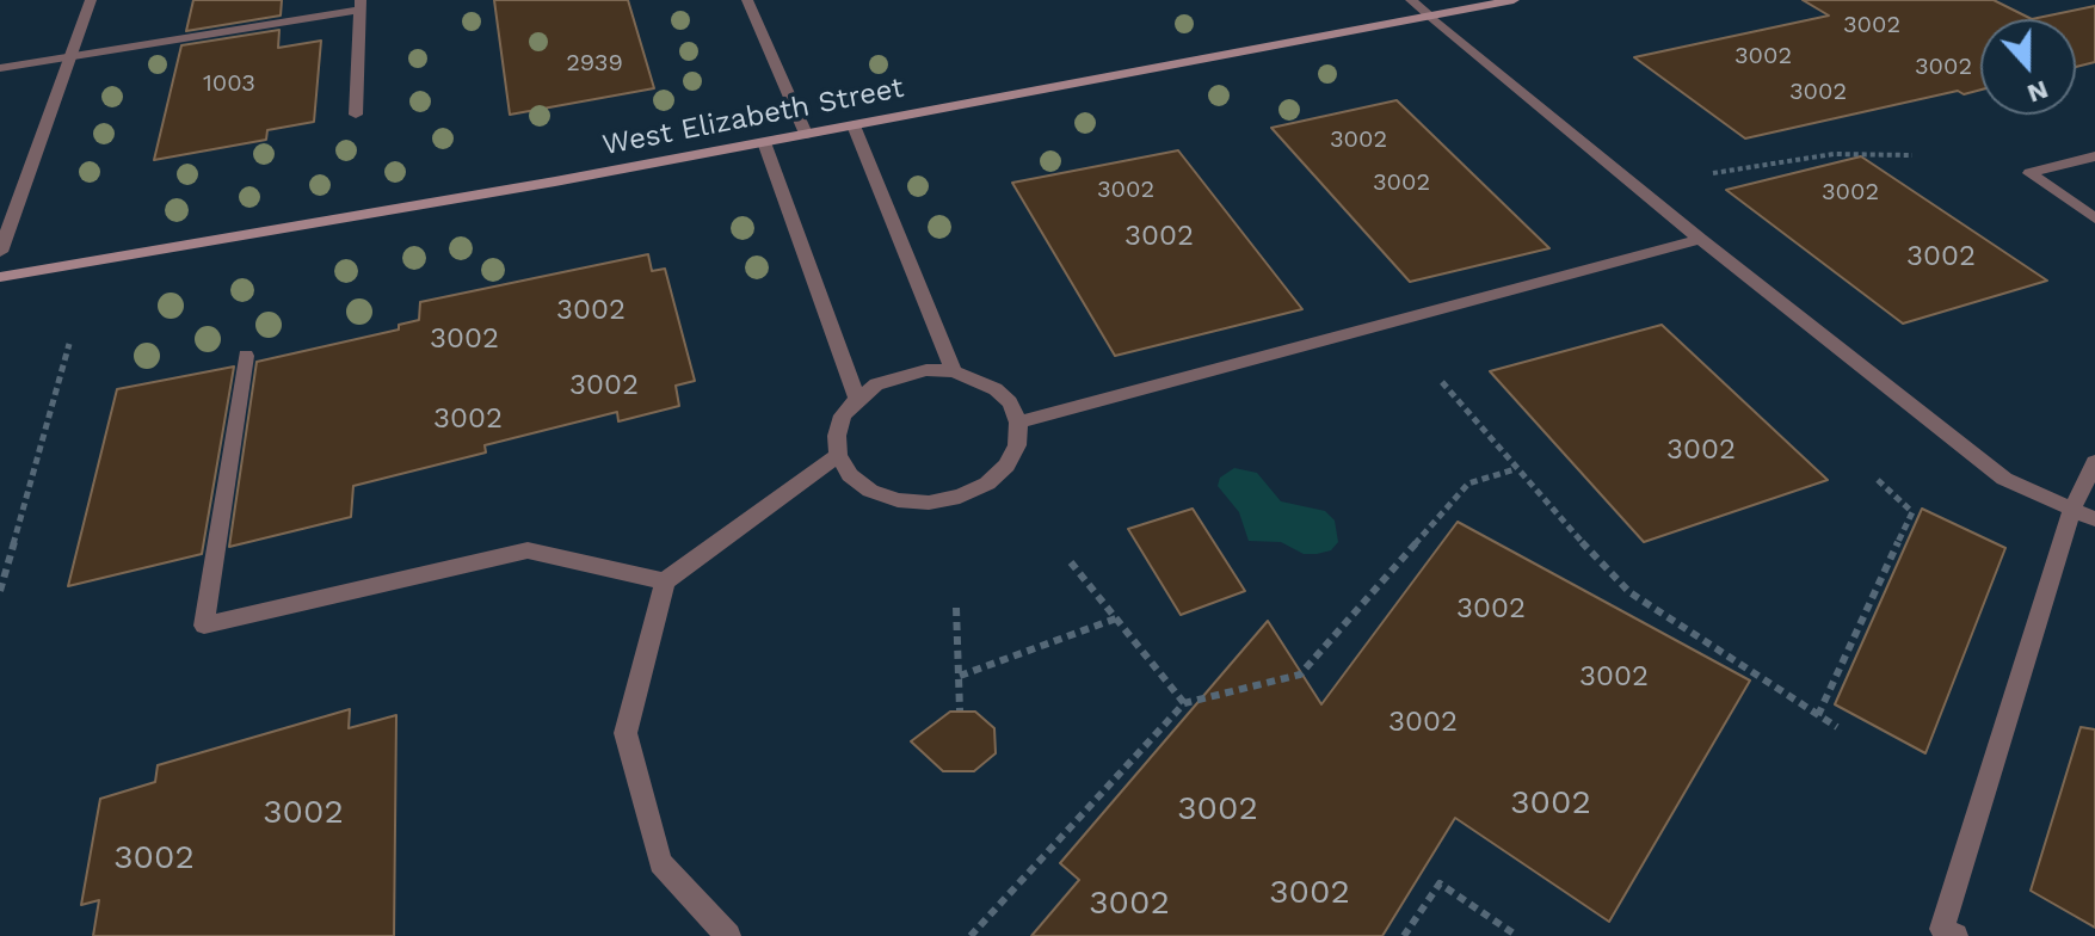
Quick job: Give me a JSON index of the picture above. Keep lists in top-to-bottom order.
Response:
{
  "streets": {
    "main road": ["West Elizabeth Street"]
  },
  "house_numbers": [
    "3002",
    "3002",
    "2939",
    "3002",
    "1003",
    "3002",
    "3002",
    "3002",
    "3002",
    "3002",
    "3002",
    "3002",
    "3002",
    "3002",
    "3002",
    "3002",
    "3002",
    "3002",
    "3002",
    "3002",
    "3002",
    "3002",
    "3002",
    "3002",
    "3002",
    "3002"
  ],
  "north": "bottom"
}
